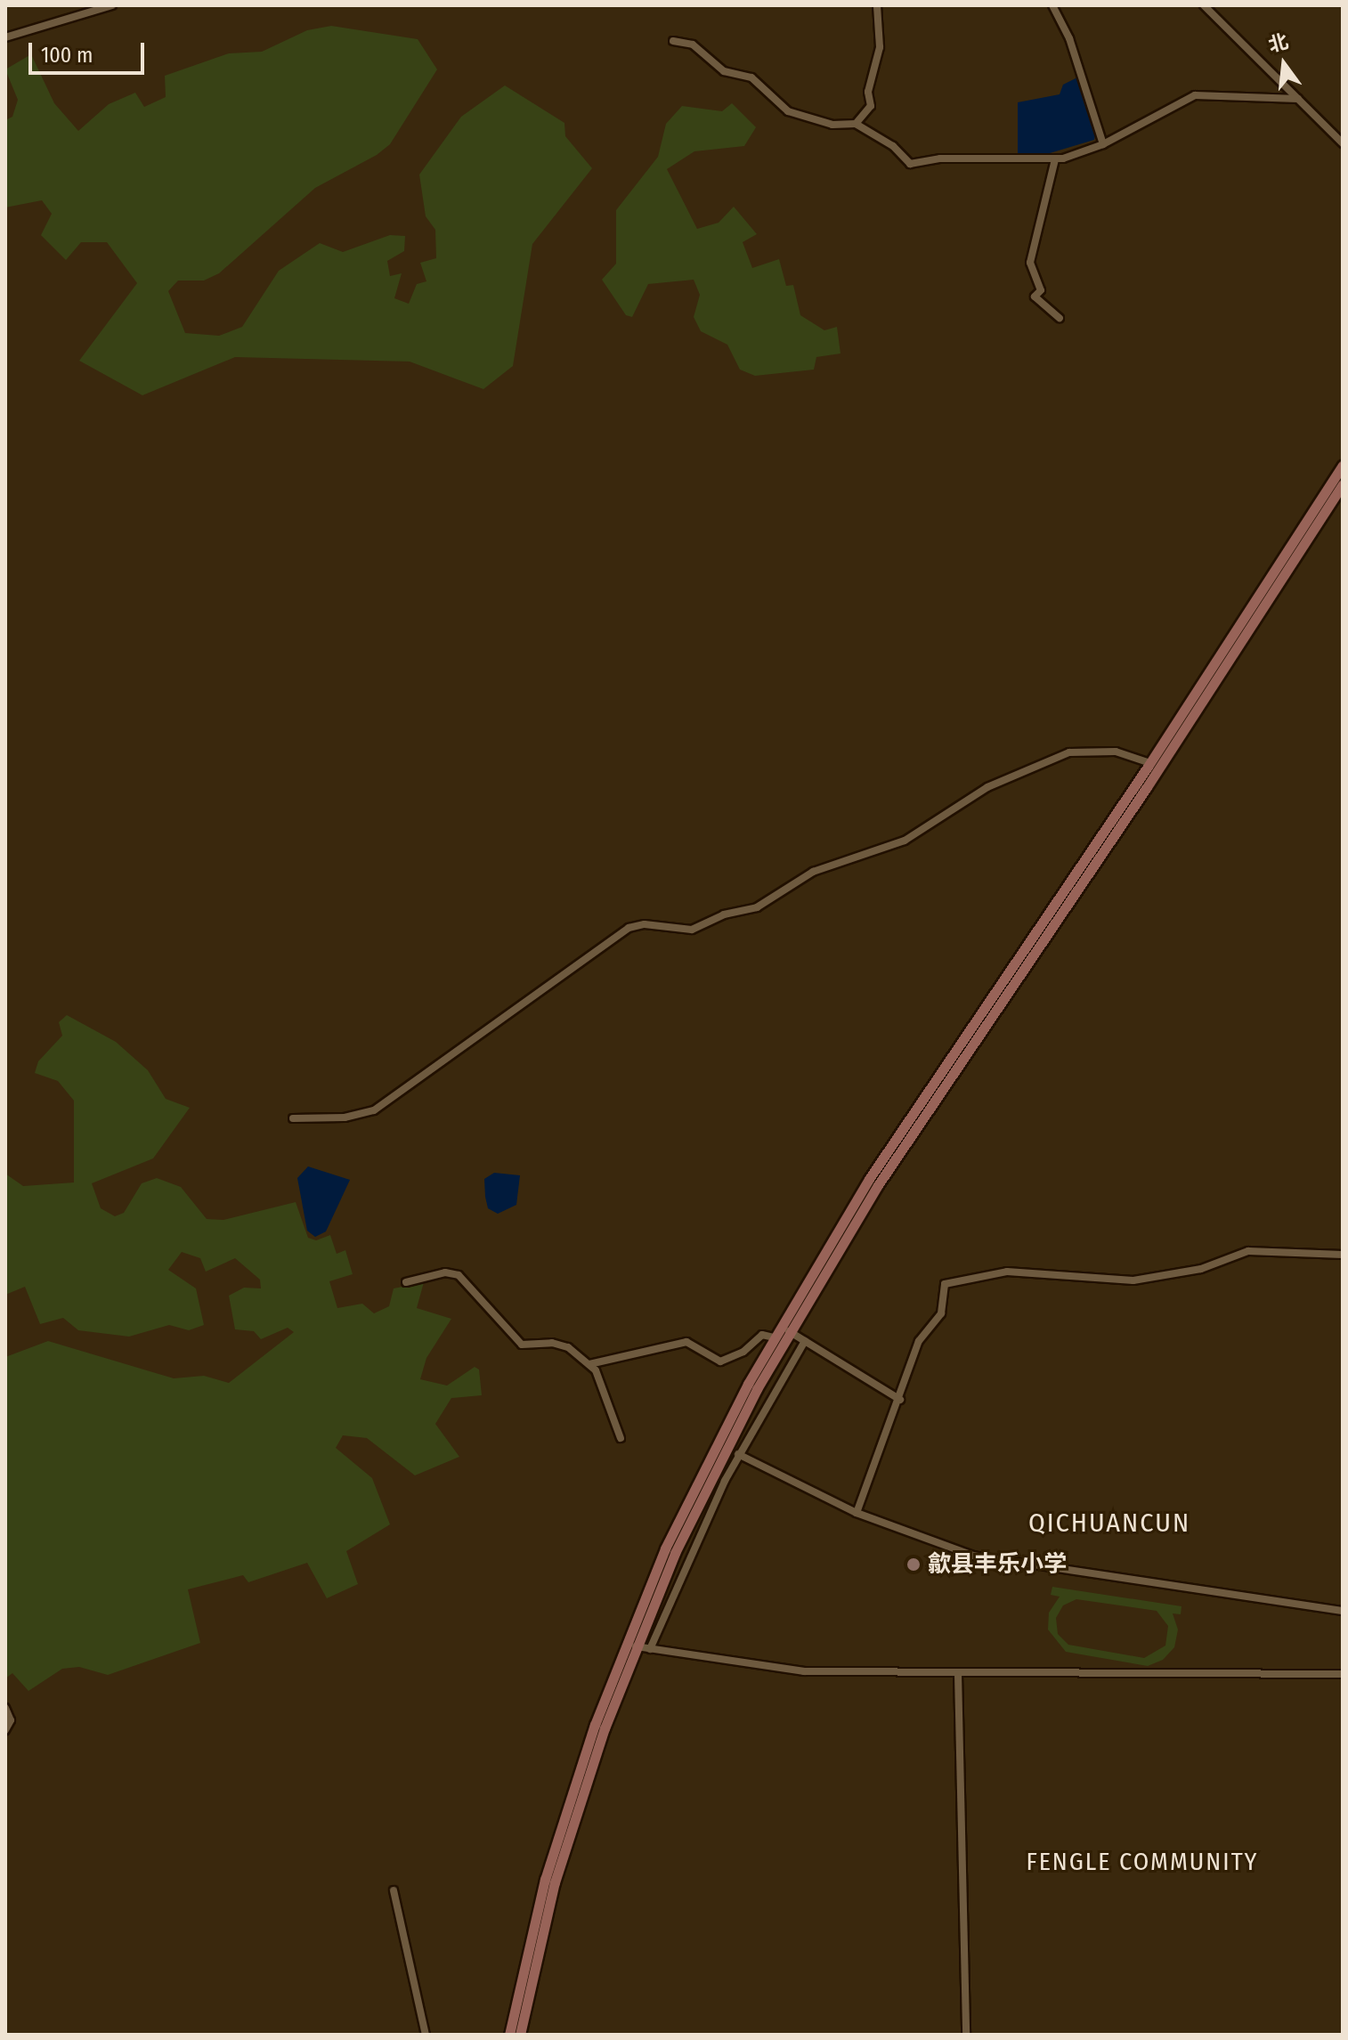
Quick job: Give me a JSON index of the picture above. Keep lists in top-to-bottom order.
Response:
{
  "districts": ["QICHUANCUN", "FENGLE COMMUNITY"],
  "places": ["歙县丰乐小学"],
  "scale_bar": "100 m",
  "north": "top"
}
